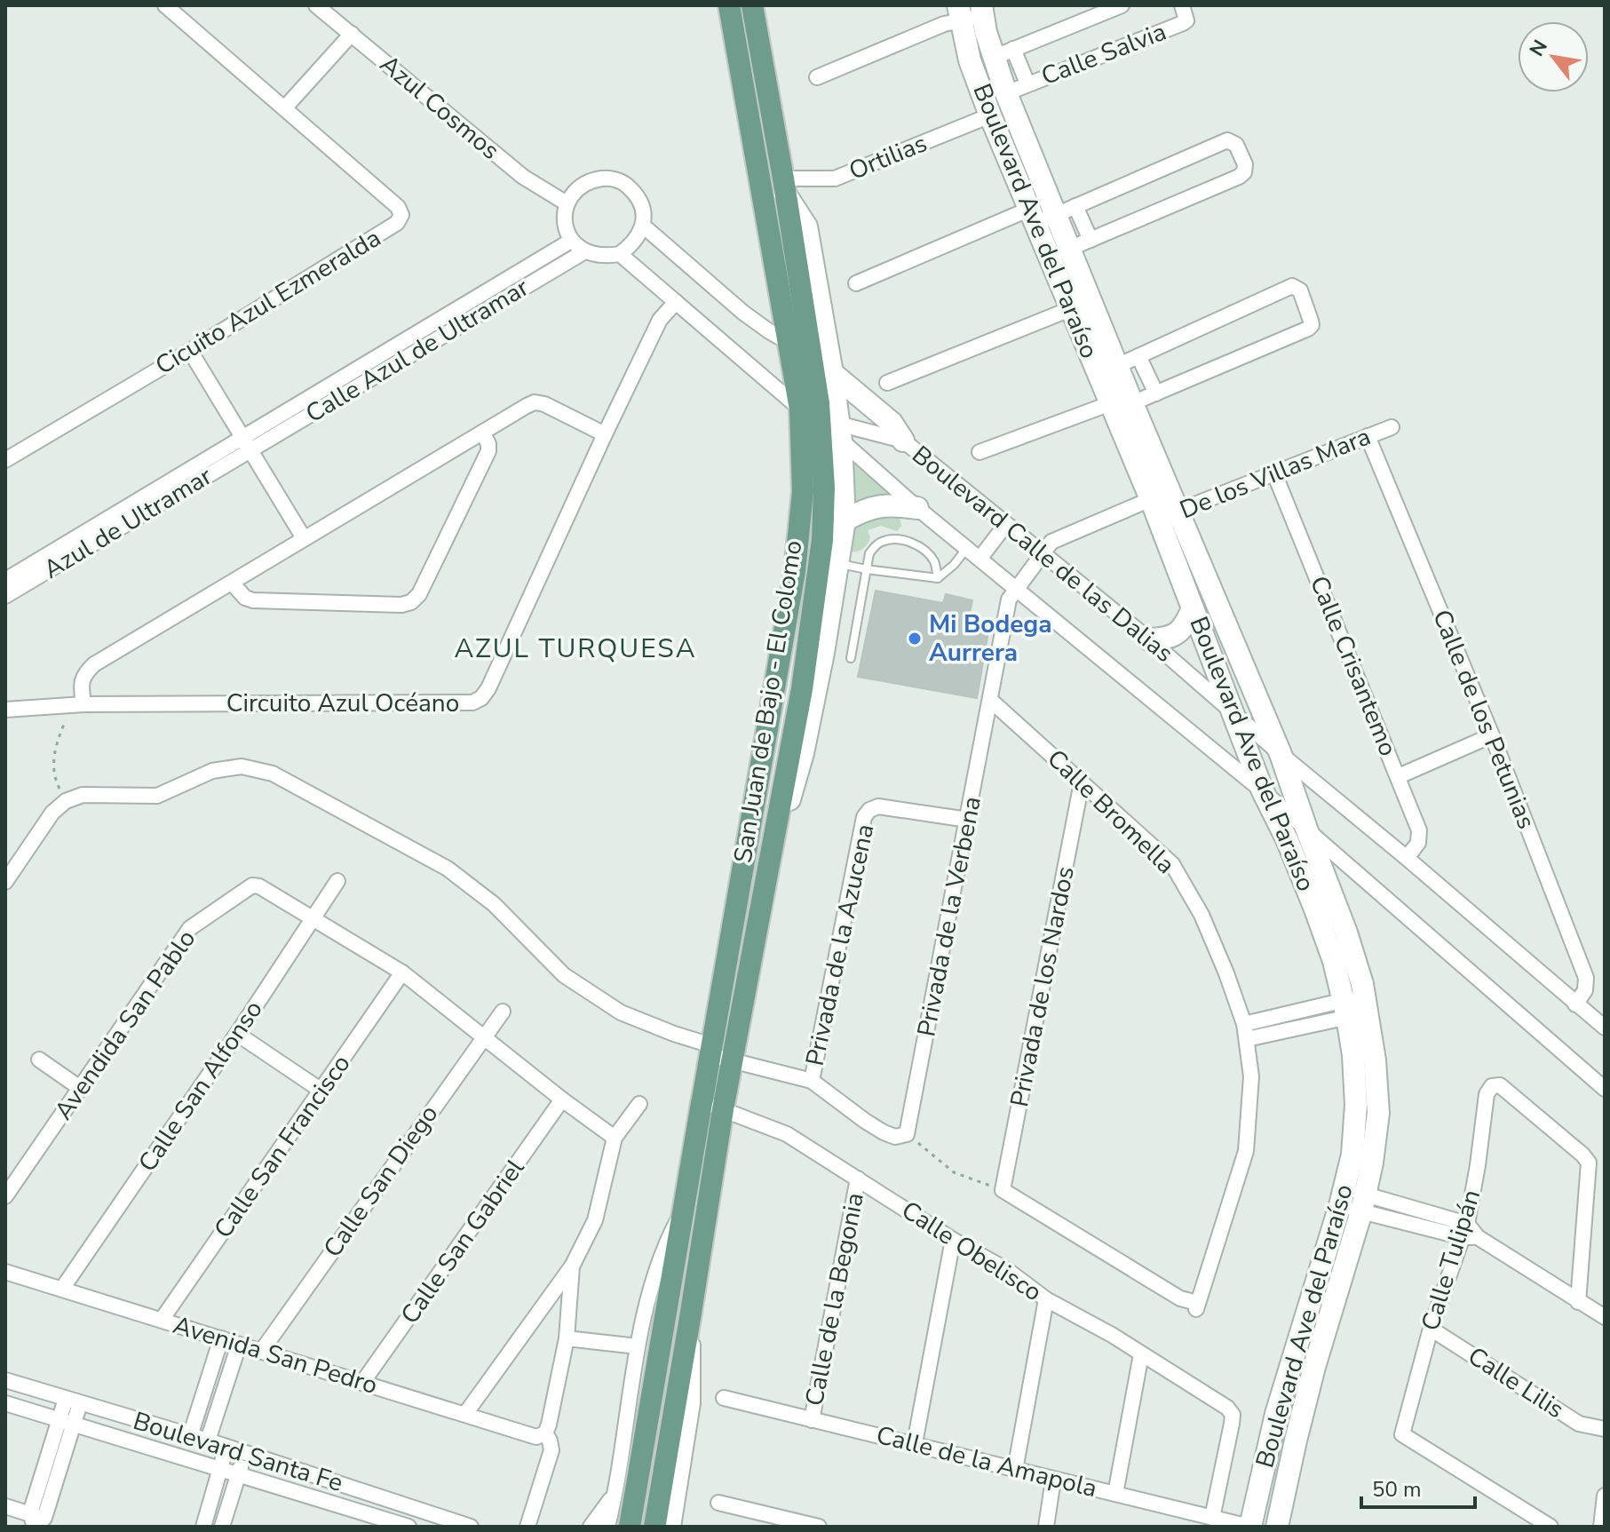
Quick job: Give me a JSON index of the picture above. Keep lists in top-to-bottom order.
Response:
{
  "streets": {
    "main road": ["San Juan de Bajo - El Colomo"],
    "street": [
      "Calle Salvia",
      "Azul Cosmos",
      "Ortilias",
      "Boulevard Ave del Paraíso",
      "Cicuito Azul Ezmeralda",
      "Calle Azul de Ultramar",
      "De los Villas Mara",
      "Azul de Ultramar",
      "Boulevard Calle de las Dalias",
      "Calle Crisantemo",
      "Circuito Azul Océano",
      "Calle de los Petunias",
      "Calle Bromella",
      "Privada de la Verbena",
      "Privada de la Azucena",
      "Privada de los Nardos",
      "Avendida San Pablo",
      "Calle San Alfonso",
      "Calle San Francisco",
      "Calle San Diego",
      "Calle San Gabriel",
      "Calle Obelisco",
      "Calle Tulipán",
      "Calle de la Begonia",
      "Avenida San Pedro",
      "Calle Lilis",
      "Boulevard Santa Fe",
      "Calle de la Amapola"
    ]
  },
  "crossings": [
    ["Calle Salvia", "Boulevard Ave del Paraíso"],
    ["Azul Cosmos", "Calle Azul de Ultramar"],
    ["Azul Cosmos", "Boulevard Calle de las Dalias"],
    ["Ortilias", "Boulevard Ave del Paraíso"],
    ["Ortilias", "San Juan de Bajo - El Colomo"],
    ["Boulevard Ave del Paraíso", "De los Villas Mara"],
    ["Boulevard Ave del Paraíso", "Boulevard Calle de las Dalias"],
    ["Boulevard Ave del Paraíso", "Calle de la Amapola"],
    ["Calle Azul de Ultramar", "Azul de Ultramar"],
    ["Calle Azul de Ultramar", "Boulevard Calle de las Dalias"],
    ["De los Villas Mara", "Boulevard Calle de las Dalias"],
    ["De los Villas Mara", "Calle Crisantemo"],
    ["De los Villas Mara", "Calle de los Petunias"],
    ["De los Villas Mara", "Privada de la Verbena"],
    ["Boulevard Calle de las Dalias", "Calle Crisantemo"],
    ["Boulevard Calle de las Dalias", "San Juan de Bajo - El Colomo"],
    ["Boulevard Calle de las Dalias", "Circuito Azul Océano"],
    ["Boulevard Calle de las Dalias", "Calle de los Petunias"],
    ["Boulevard Calle de las Dalias", "Privada de la Verbena"],
    ["San Juan de Bajo - El Colomo", "Calle Obelisco"],
    ["Calle Bromella", "Privada de la Verbena"],
    ["Calle Bromella", "Privada de los Nardos"],
    ["Privada de la Verbena", "Privada de la Azucena"],
    ["Avendida San Pablo", "Calle San Alfonso"],
    ["Avendida San Pablo", "Calle San Francisco"],
    ["Avendida San Pablo", "Calle San Diego"],
    ["Avendida San Pablo", "Calle San Gabriel"],
    ["Calle San Alfonso", "Avenida San Pedro"],
    ["Calle San Francisco", "Avenida San Pedro"],
    ["Calle San Diego", "Avenida San Pedro"],
    ["Calle San Gabriel", "Avenida San Pedro"],
    ["Calle Obelisco", "Calle de la Begonia"],
    ["Calle Obelisco", "Calle de la Amapola"],
    ["Calle Tulipán", "Calle Lilis"],
    ["Calle de la Begonia", "Calle de la Amapola"]
  ],
  "districts": ["AZUL TURQUESA"],
  "places": ["Mi Bodega Aurrera"],
  "scale_bar": "50 m",
  "north": "top left"
}
